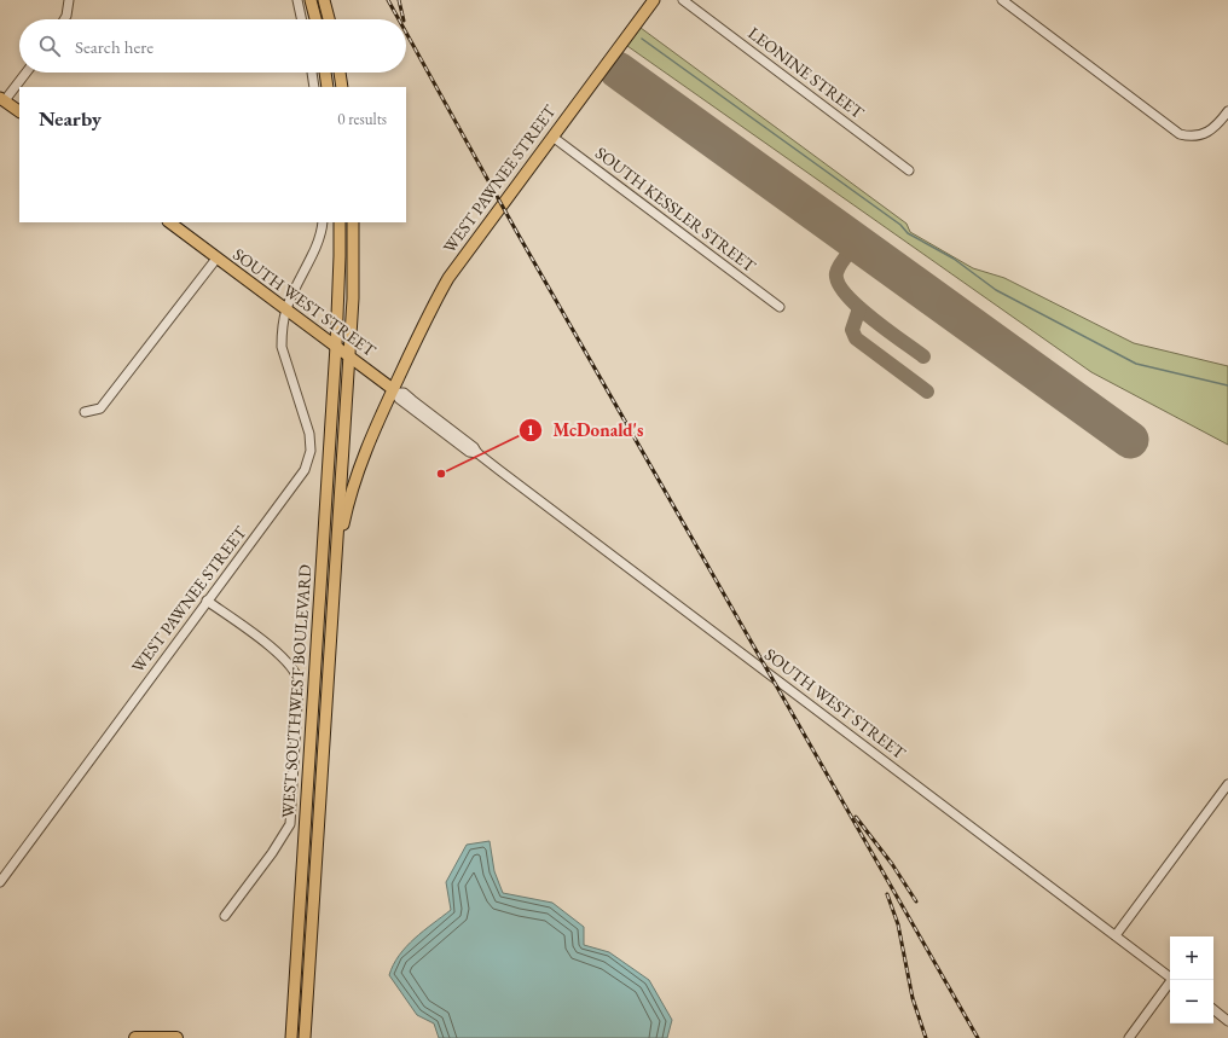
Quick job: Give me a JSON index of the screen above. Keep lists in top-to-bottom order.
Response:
{
  "streets": {
    "main road": ["WEST PAWNEE STREET", "SOUTH WEST STREET", "WEST SOUTHWEST BOULEVARD"],
    "street": ["LEONINE STREET", "SOUTH KESSLER STREET"]
  },
  "crossings": [
    ["WEST PAWNEE STREET", "SOUTH KESSLER STREET"],
    ["WEST PAWNEE STREET", "SOUTH WEST STREET"],
    ["WEST PAWNEE STREET", "WEST SOUTHWEST BOULEVARD"],
    ["SOUTH WEST STREET", "WEST SOUTHWEST BOULEVARD"]
  ],
  "places": ["McDonald's"],
  "page": {
    "search": "Search here",
    "heading": ["Nearby", "0 results"],
    "map_buttons": ["+", "−"]
  }
}
